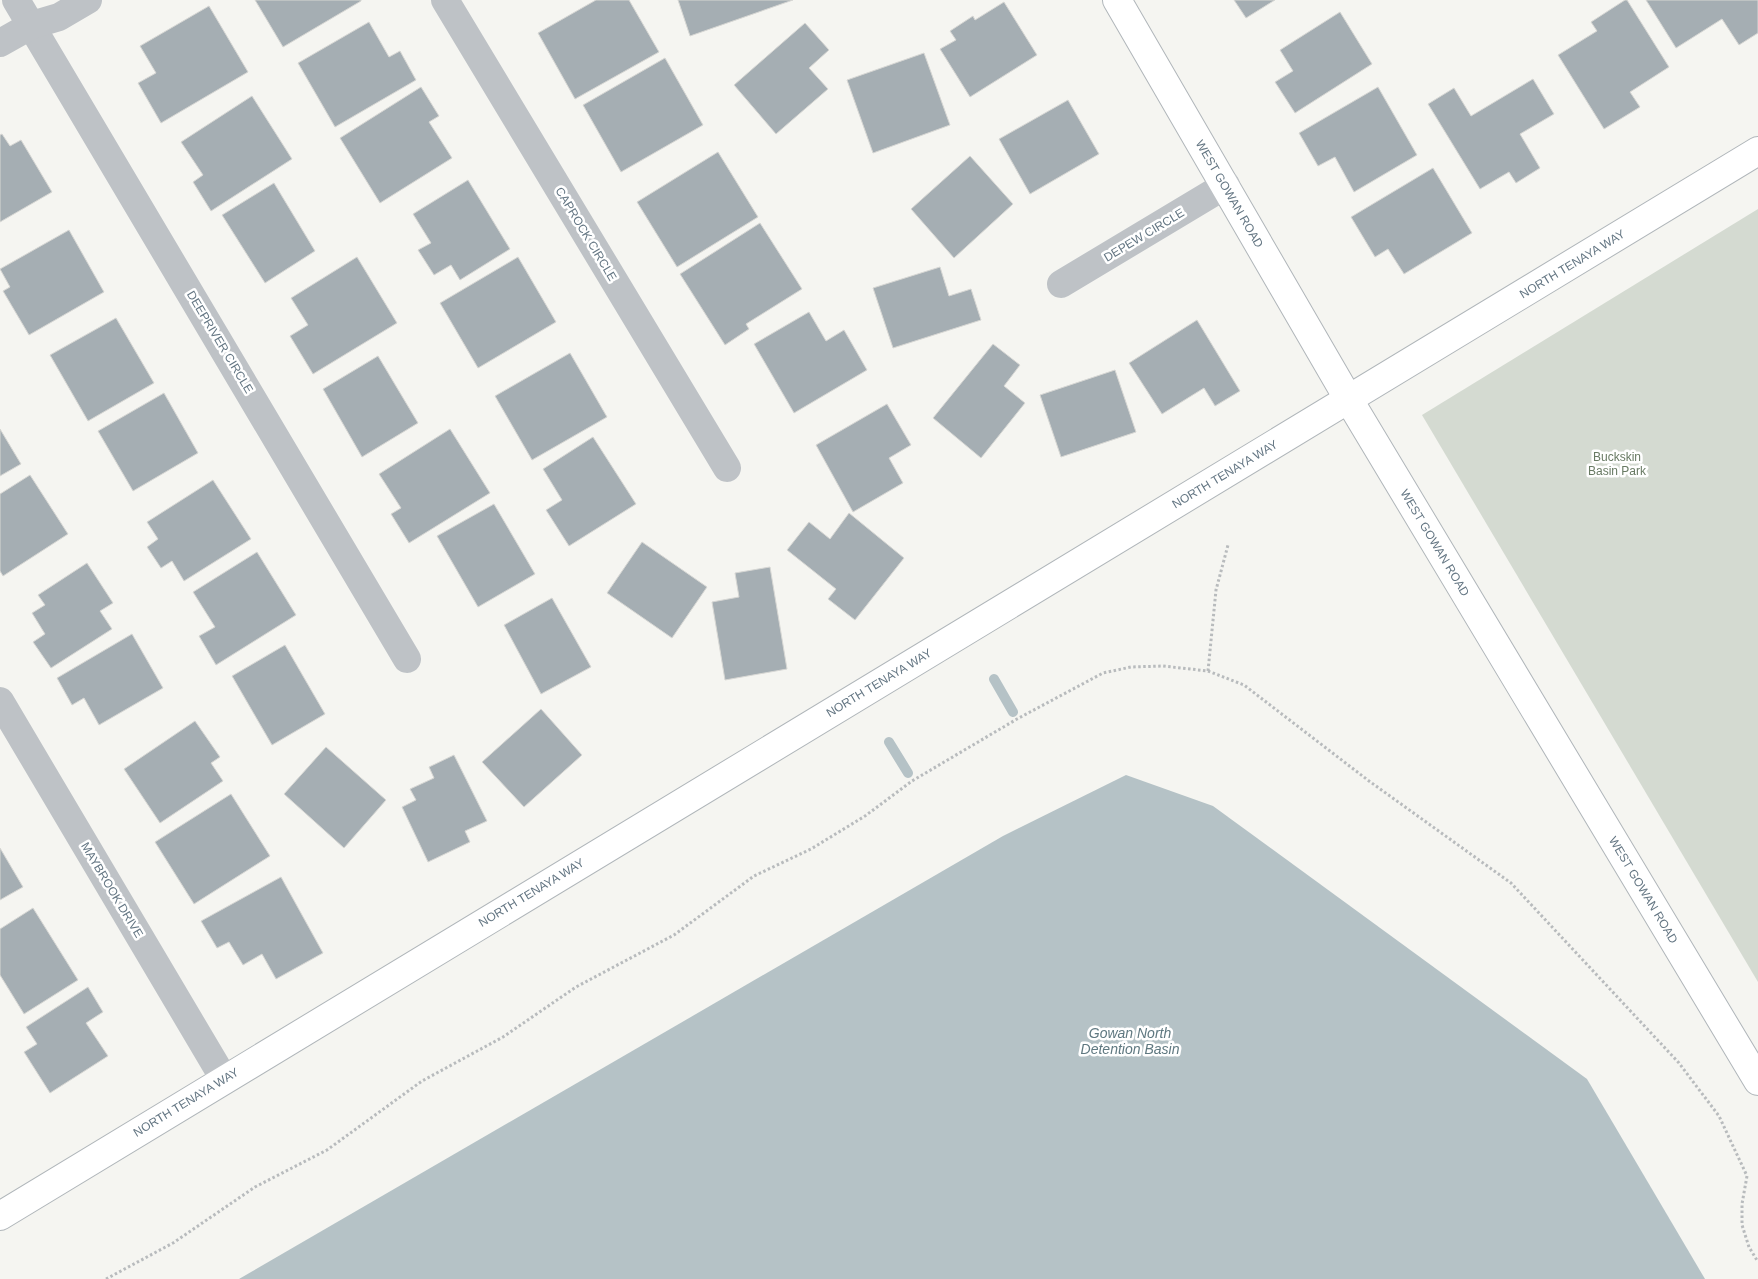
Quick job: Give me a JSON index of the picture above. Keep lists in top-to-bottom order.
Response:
{
  "streets": {
    "main road": ["WEST GOWAN ROAD", "NORTH TENAYA WAY"],
    "street": [
      "CAPROCK CIRCLE",
      "DEPEW CIRCLE",
      "DEEPRIVER CIRCLE",
      "MAYBROOK DRIVE"
    ]
  },
  "crossings": [
    ["WEST GOWAN ROAD", "DEPEW CIRCLE"],
    ["WEST GOWAN ROAD", "NORTH TENAYA WAY"],
    ["NORTH TENAYA WAY", "MAYBROOK DRIVE"]
  ],
  "water": ["Gowan North Detention Basin"],
  "parks": ["Buckskin Basin Park"]
}
